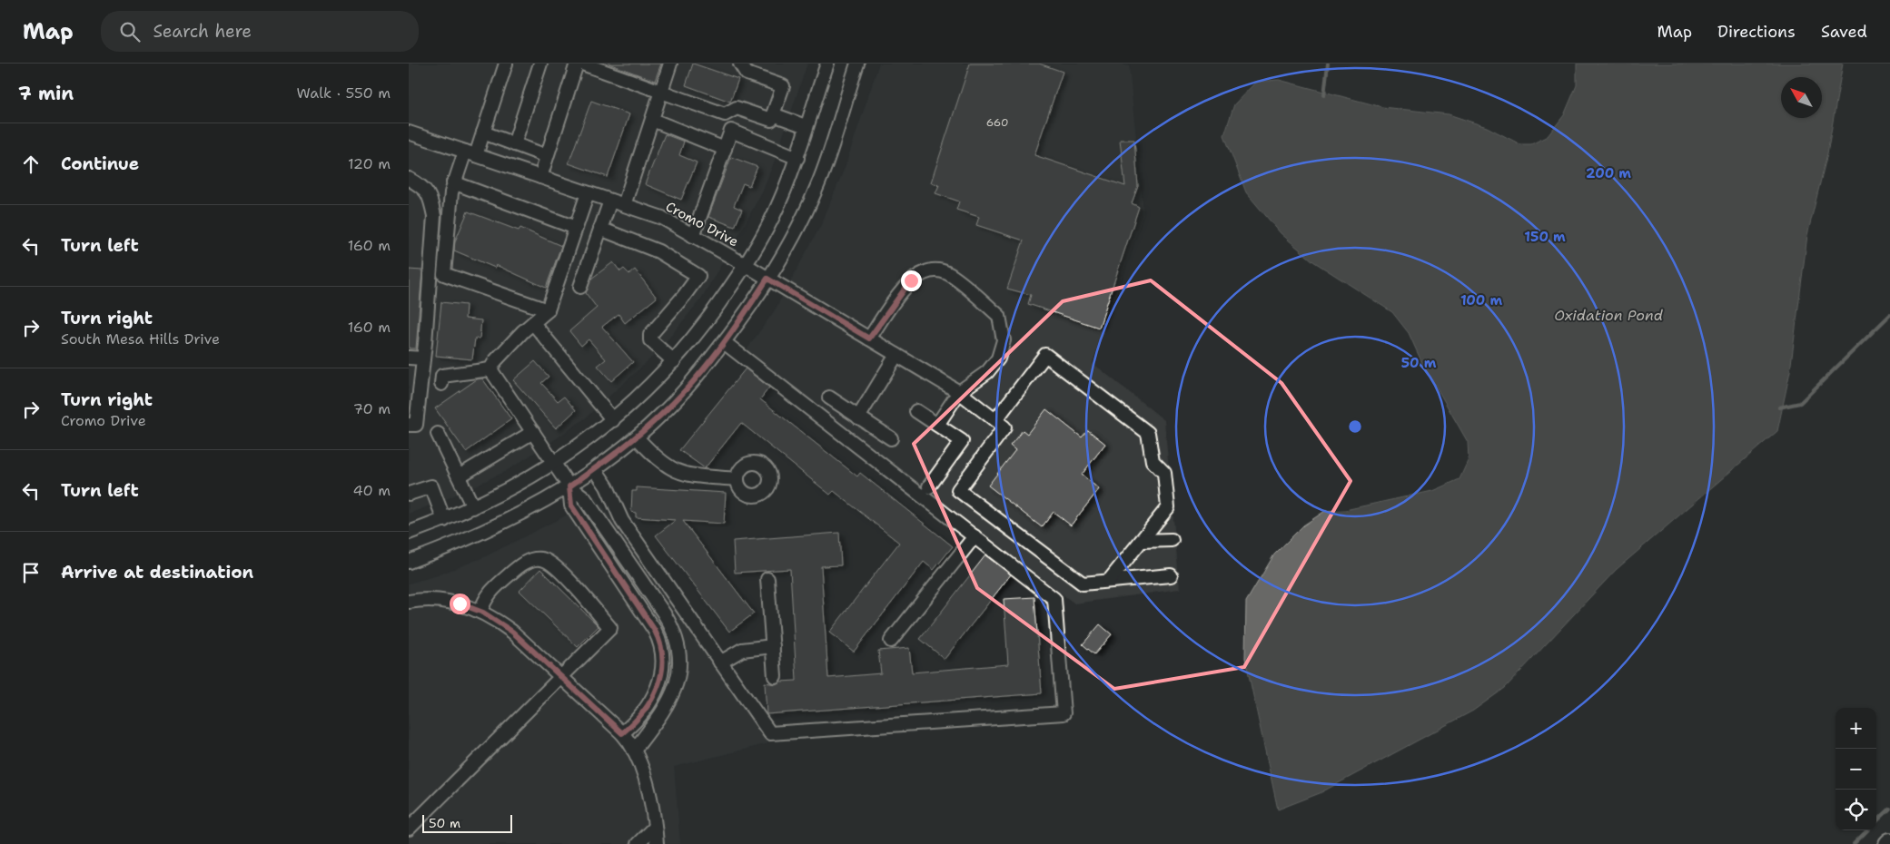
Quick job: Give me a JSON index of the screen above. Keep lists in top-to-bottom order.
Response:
{
  "streets": {
    "street": ["Cromo Drive"]
  },
  "water": ["Oxidation Pond"],
  "house_numbers": ["660"],
  "scale_bar": "50 m",
  "north": "top left",
  "page": {
    "header": "Map",
    "search": "Search here",
    "nav": ["Map", "Directions", "Saved"],
    "heading": ["7 min", "Walk · 550 m"],
    "list": [
      ["Continue", "120 m"],
      ["Turn left", "160 m"],
      ["Turn right", "South Mesa Hills Drive", "160 m"],
      ["Turn right", "Cromo Drive", "70 m"],
      ["Turn left", "40 m"],
      "Arrive at destination"
    ],
    "map_buttons": ["+", "−"],
    "scale": "50 m"
  },
  "rings": [
    "200 m",
    "150 m",
    "100 m",
    "50 m"
  ]
}
